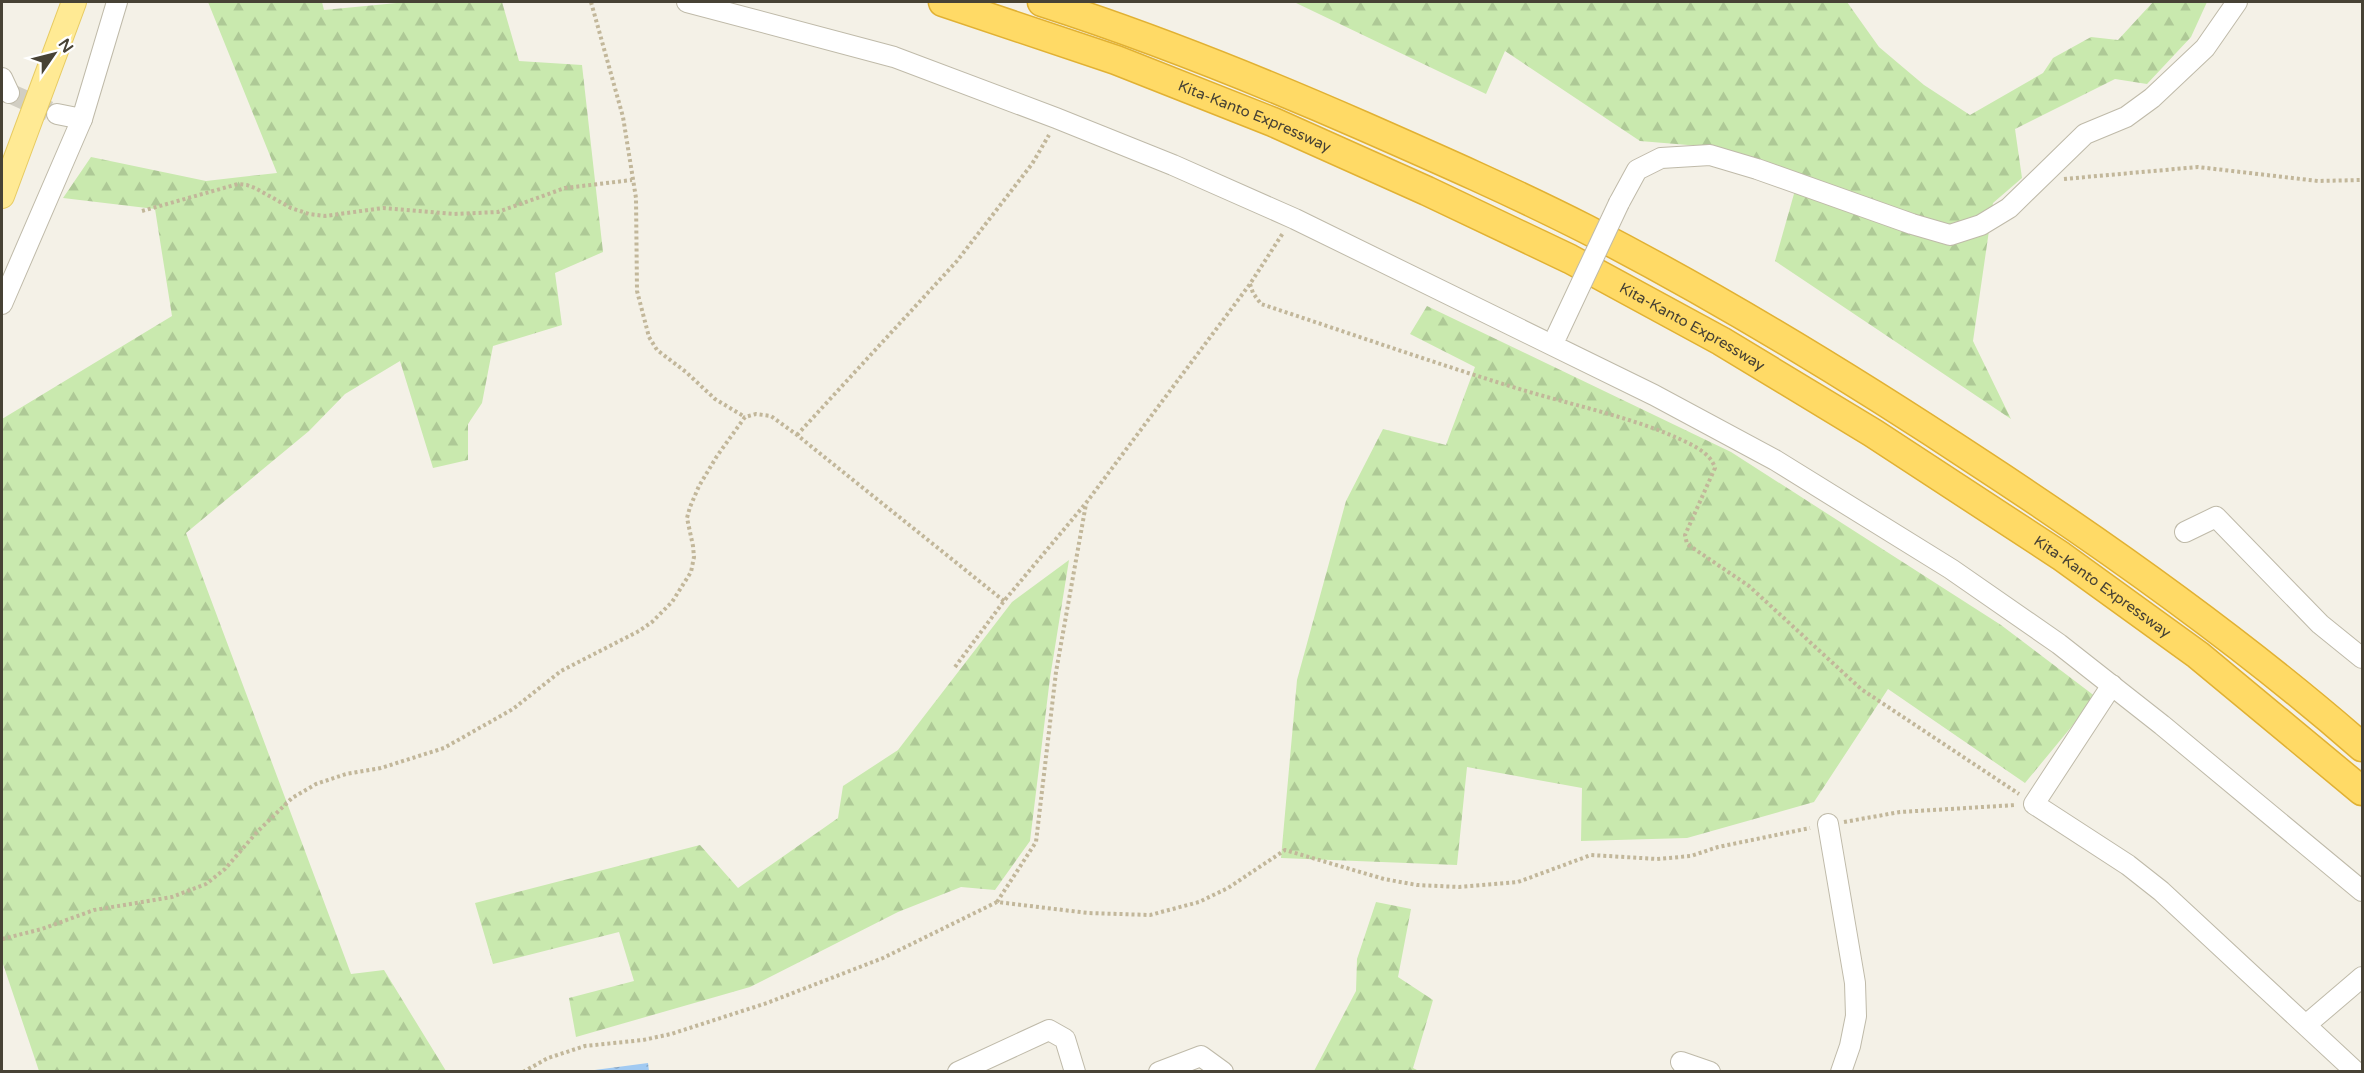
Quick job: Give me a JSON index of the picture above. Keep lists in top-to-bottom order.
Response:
{
  "streets": {
    "highway": ["Kita-Kanto Expressway"]
  },
  "north": "top right"
}
